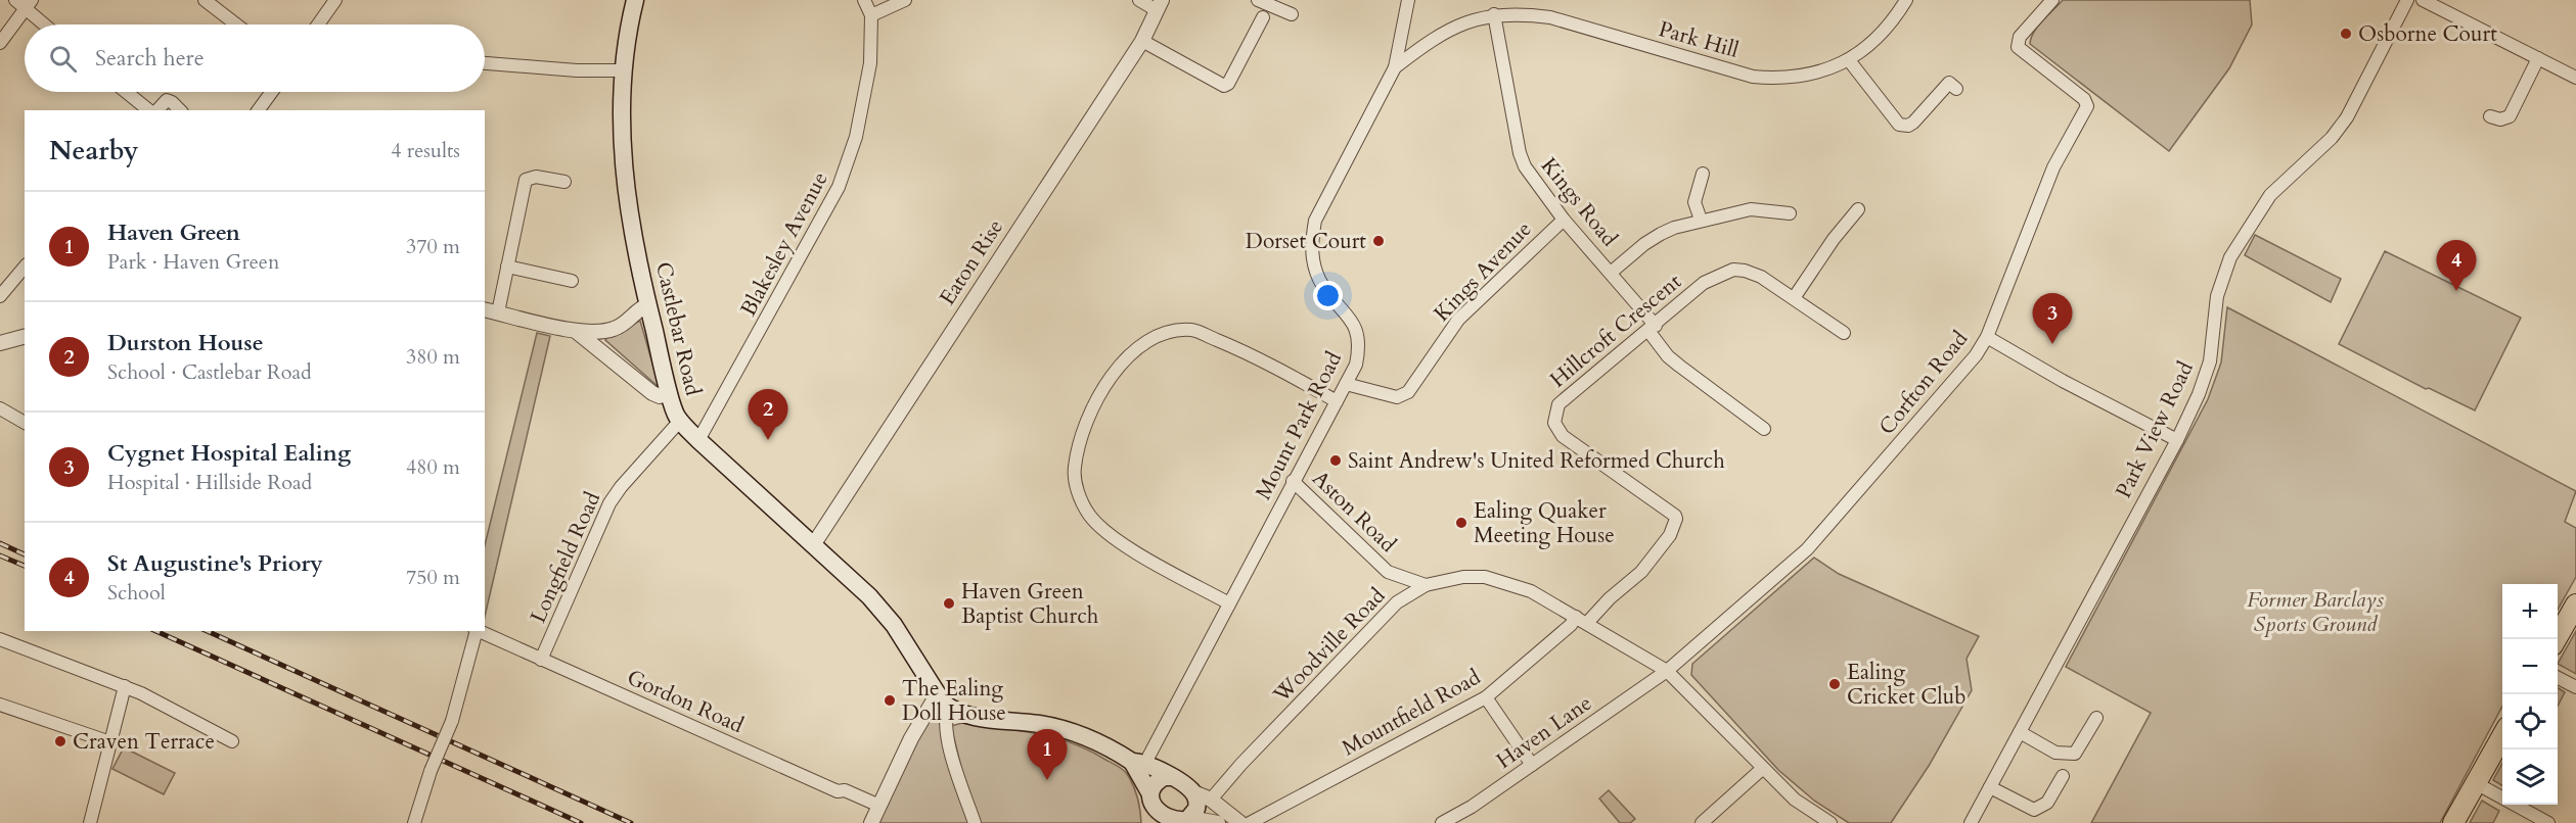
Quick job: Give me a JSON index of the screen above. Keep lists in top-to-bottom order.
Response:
{
  "streets": {
    "main road": ["Castlebar Road"],
    "street": [
      "Park Hill",
      "Kings Road",
      "Blakesley Avenue",
      "Eaton Rise",
      "Kings Avenue",
      "Hillcroft Crescent",
      "Corfton Road",
      "Mount Park Road",
      "Park View Road",
      "Aston Road",
      "Longfield Road",
      "Woodville Road",
      "Gordon Road",
      "Mountfield Road",
      "Haven Lane"
    ]
  },
  "crossings": [
    ["Park Hill", "Kings Road"],
    ["Park Hill", "Mount Park Road"],
    ["Kings Road", "Kings Avenue"],
    ["Kings Road", "Hillcroft Crescent"],
    ["Blakesley Avenue", "Castlebar Road"],
    ["Eaton Rise", "Castlebar Road"],
    ["Kings Avenue", "Mount Park Road"],
    ["Castlebar Road", "Longfield Road"],
    ["Hillcroft Crescent", "Woodville Road"],
    ["Corfton Road", "Woodville Road"],
    ["Corfton Road", "Haven Lane"],
    ["Mount Park Road", "Aston Road"],
    ["Aston Road", "Woodville Road"],
    ["Longfield Road", "Gordon Road"],
    ["Woodville Road", "Mountfield Road"],
    ["Woodville Road", "Haven Lane"]
  ],
  "parks": ["Former Barclays Sports Ground"],
  "places": [
    "Osborne Court",
    "Dorset Court",
    "Saint Andrew's United Reformed Church",
    "Ealing Quaker Meeting House",
    "Haven Green Baptist Church",
    "Ealing Cricket Club",
    "The Ealing Doll House",
    "Craven Terrace"
  ],
  "page": {
    "search": "Search here",
    "heading": ["Nearby", "4 results"],
    "list": [
      {
        "mark": "1",
        "name": "Haven Green",
        "note": "Park · Haven Green",
        "value": "370 m"
      },
      {
        "mark": "2",
        "name": "Durston House",
        "note": "School · Castlebar Road",
        "value": "380 m"
      },
      {
        "mark": "3",
        "name": "Cygnet Hospital Ealing",
        "note": "Hospital · Hillside Road",
        "value": "480 m"
      },
      {
        "mark": "4",
        "name": "St Augustine's Priory",
        "note": "School",
        "value": "750 m"
      }
    ],
    "pins": [
      "4",
      "3",
      "2",
      "1"
    ],
    "map_buttons": ["+", "−"]
  }
}
